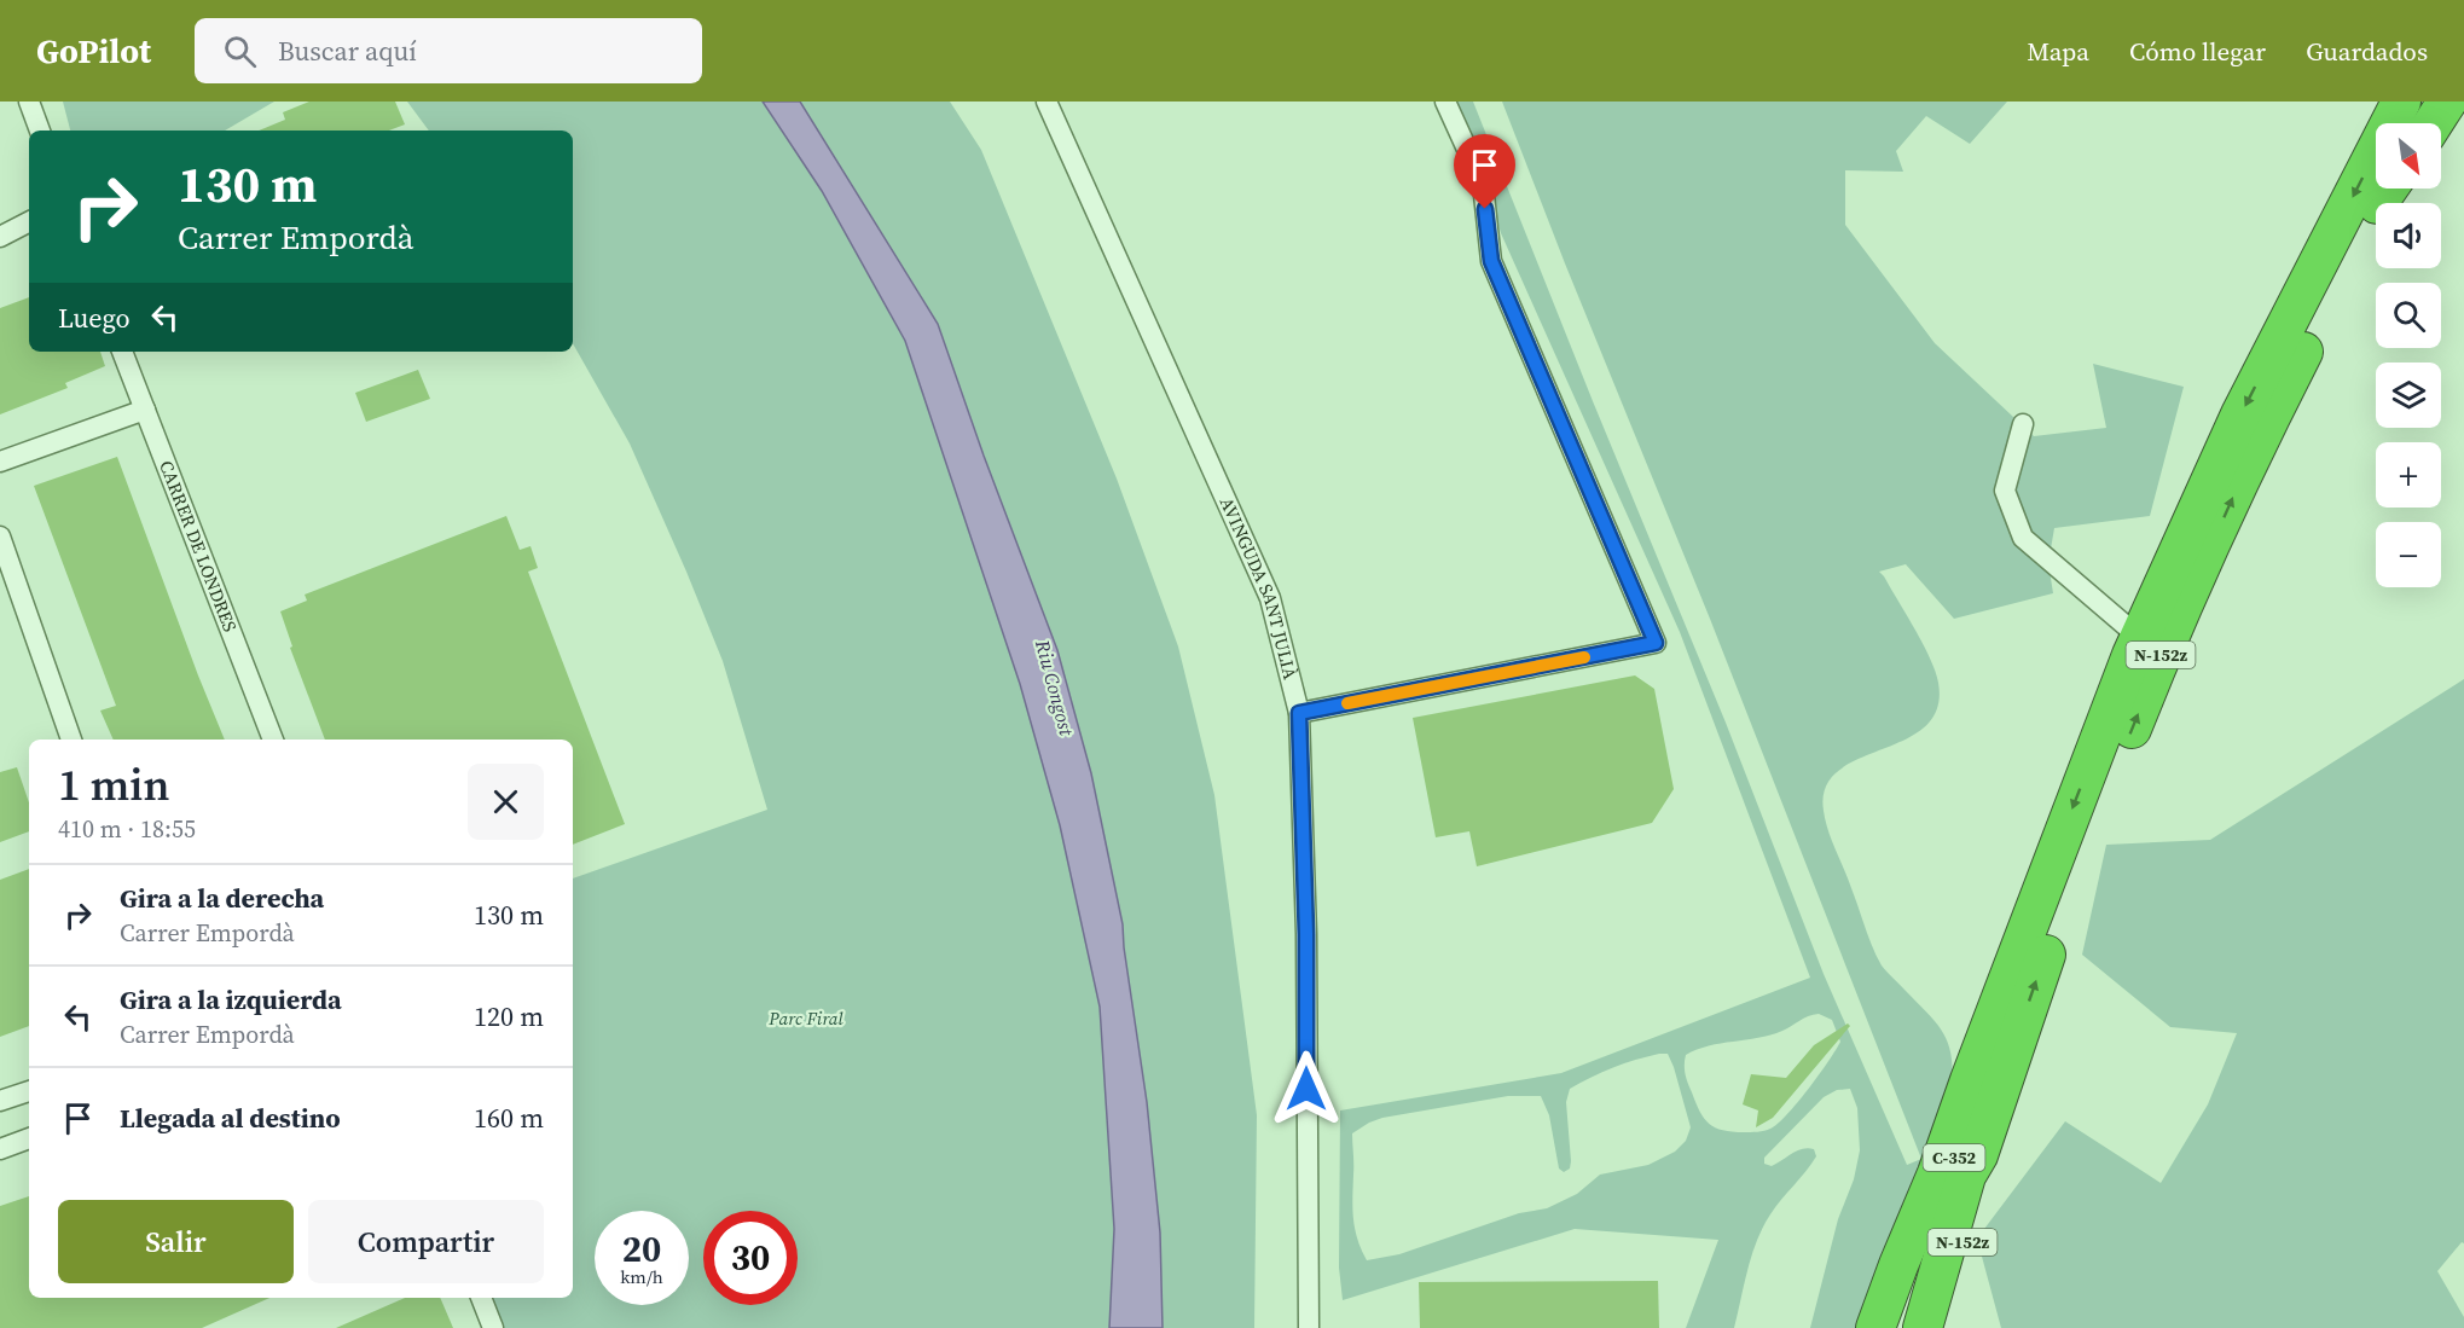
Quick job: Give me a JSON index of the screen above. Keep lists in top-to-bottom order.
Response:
{
  "streets": {
    "highway": ["N-152z", "C-352"],
    "street": ["CARRER DE LONDRES", "AVINGUDA SANT JULIÀ"]
  },
  "crossings": [
    ["N-152z", "C-352"]
  ],
  "water": ["Riu Congost"],
  "parks": ["Parc Firal"],
  "north": "bottom right",
  "page": {
    "header": "GoPilot",
    "search": "Buscar aquí",
    "nav": ["Mapa", "Cómo llegar", "Guardados"],
    "map_buttons": ["+", "−"],
    "turn": ["130 m", "Carrer Empordà"],
    "then": "Luego",
    "heading": ["1 min", "410 m · 18:55"],
    "list": [
      {
        "name": "Gira a la derecha",
        "note": "Carrer Empordà",
        "value": "130 m"
      },
      {
        "name": "Gira a la izquierda",
        "note": "Carrer Empordà",
        "value": "120 m"
      },
      {
        "name": "Llegada al destino",
        "value": "160 m"
      }
    ],
    "buttons": ["Salir", "Compartir"],
    "speed": "20 km/h",
    "limit": "30"
  }
}
